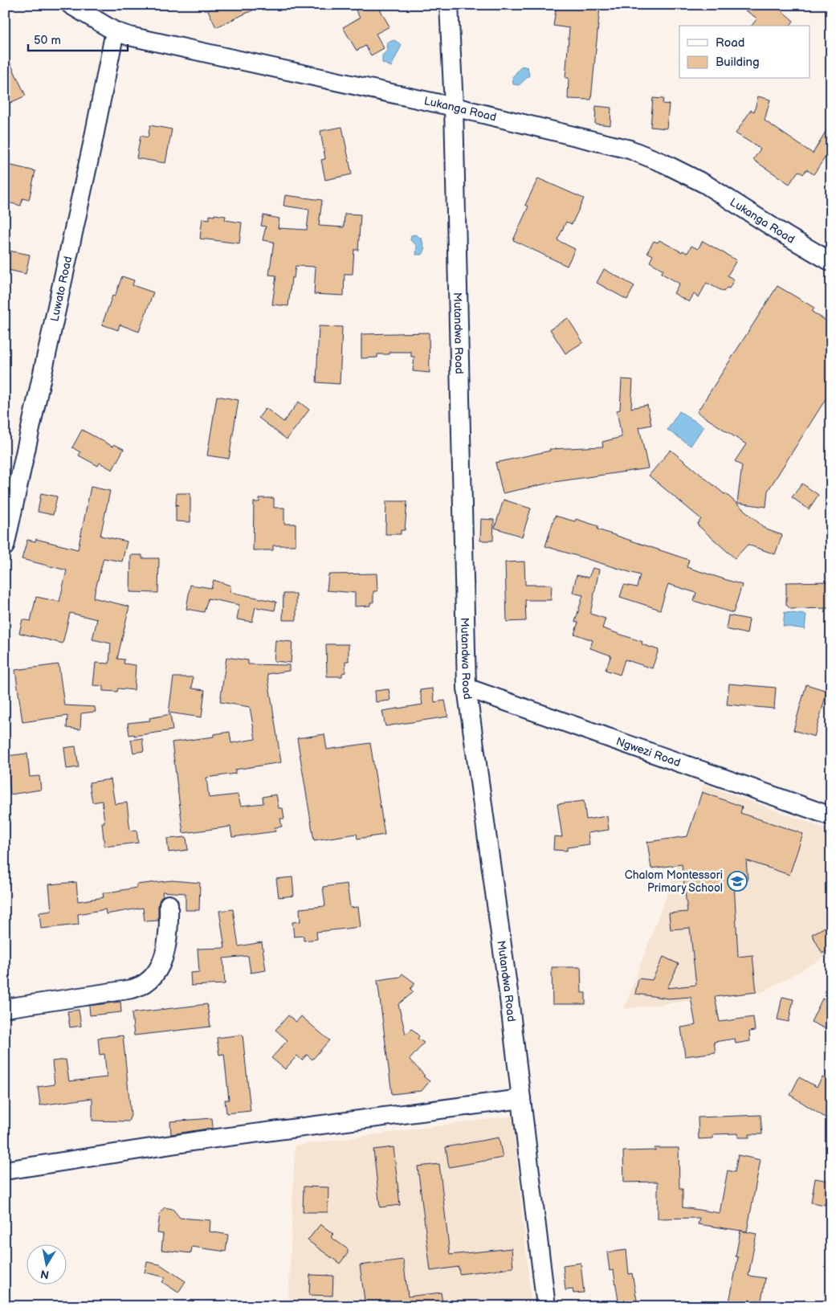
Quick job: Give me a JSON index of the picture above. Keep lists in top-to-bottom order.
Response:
{
  "streets": {
    "street": [
      "Lukanga Road",
      "Luwato Road",
      "Mutandwa Road",
      "Ngwezi Road"
    ]
  },
  "crossings": [
    ["Lukanga Road", "Luwato Road"],
    ["Lukanga Road", "Mutandwa Road"],
    ["Mutandwa Road", "Ngwezi Road"]
  ],
  "places": {
    "school or university": ["Chalom Montessori Primary School"]
  },
  "legend": ["Road", "Building"],
  "scale_bar": "50 m",
  "north": "bottom"
}
